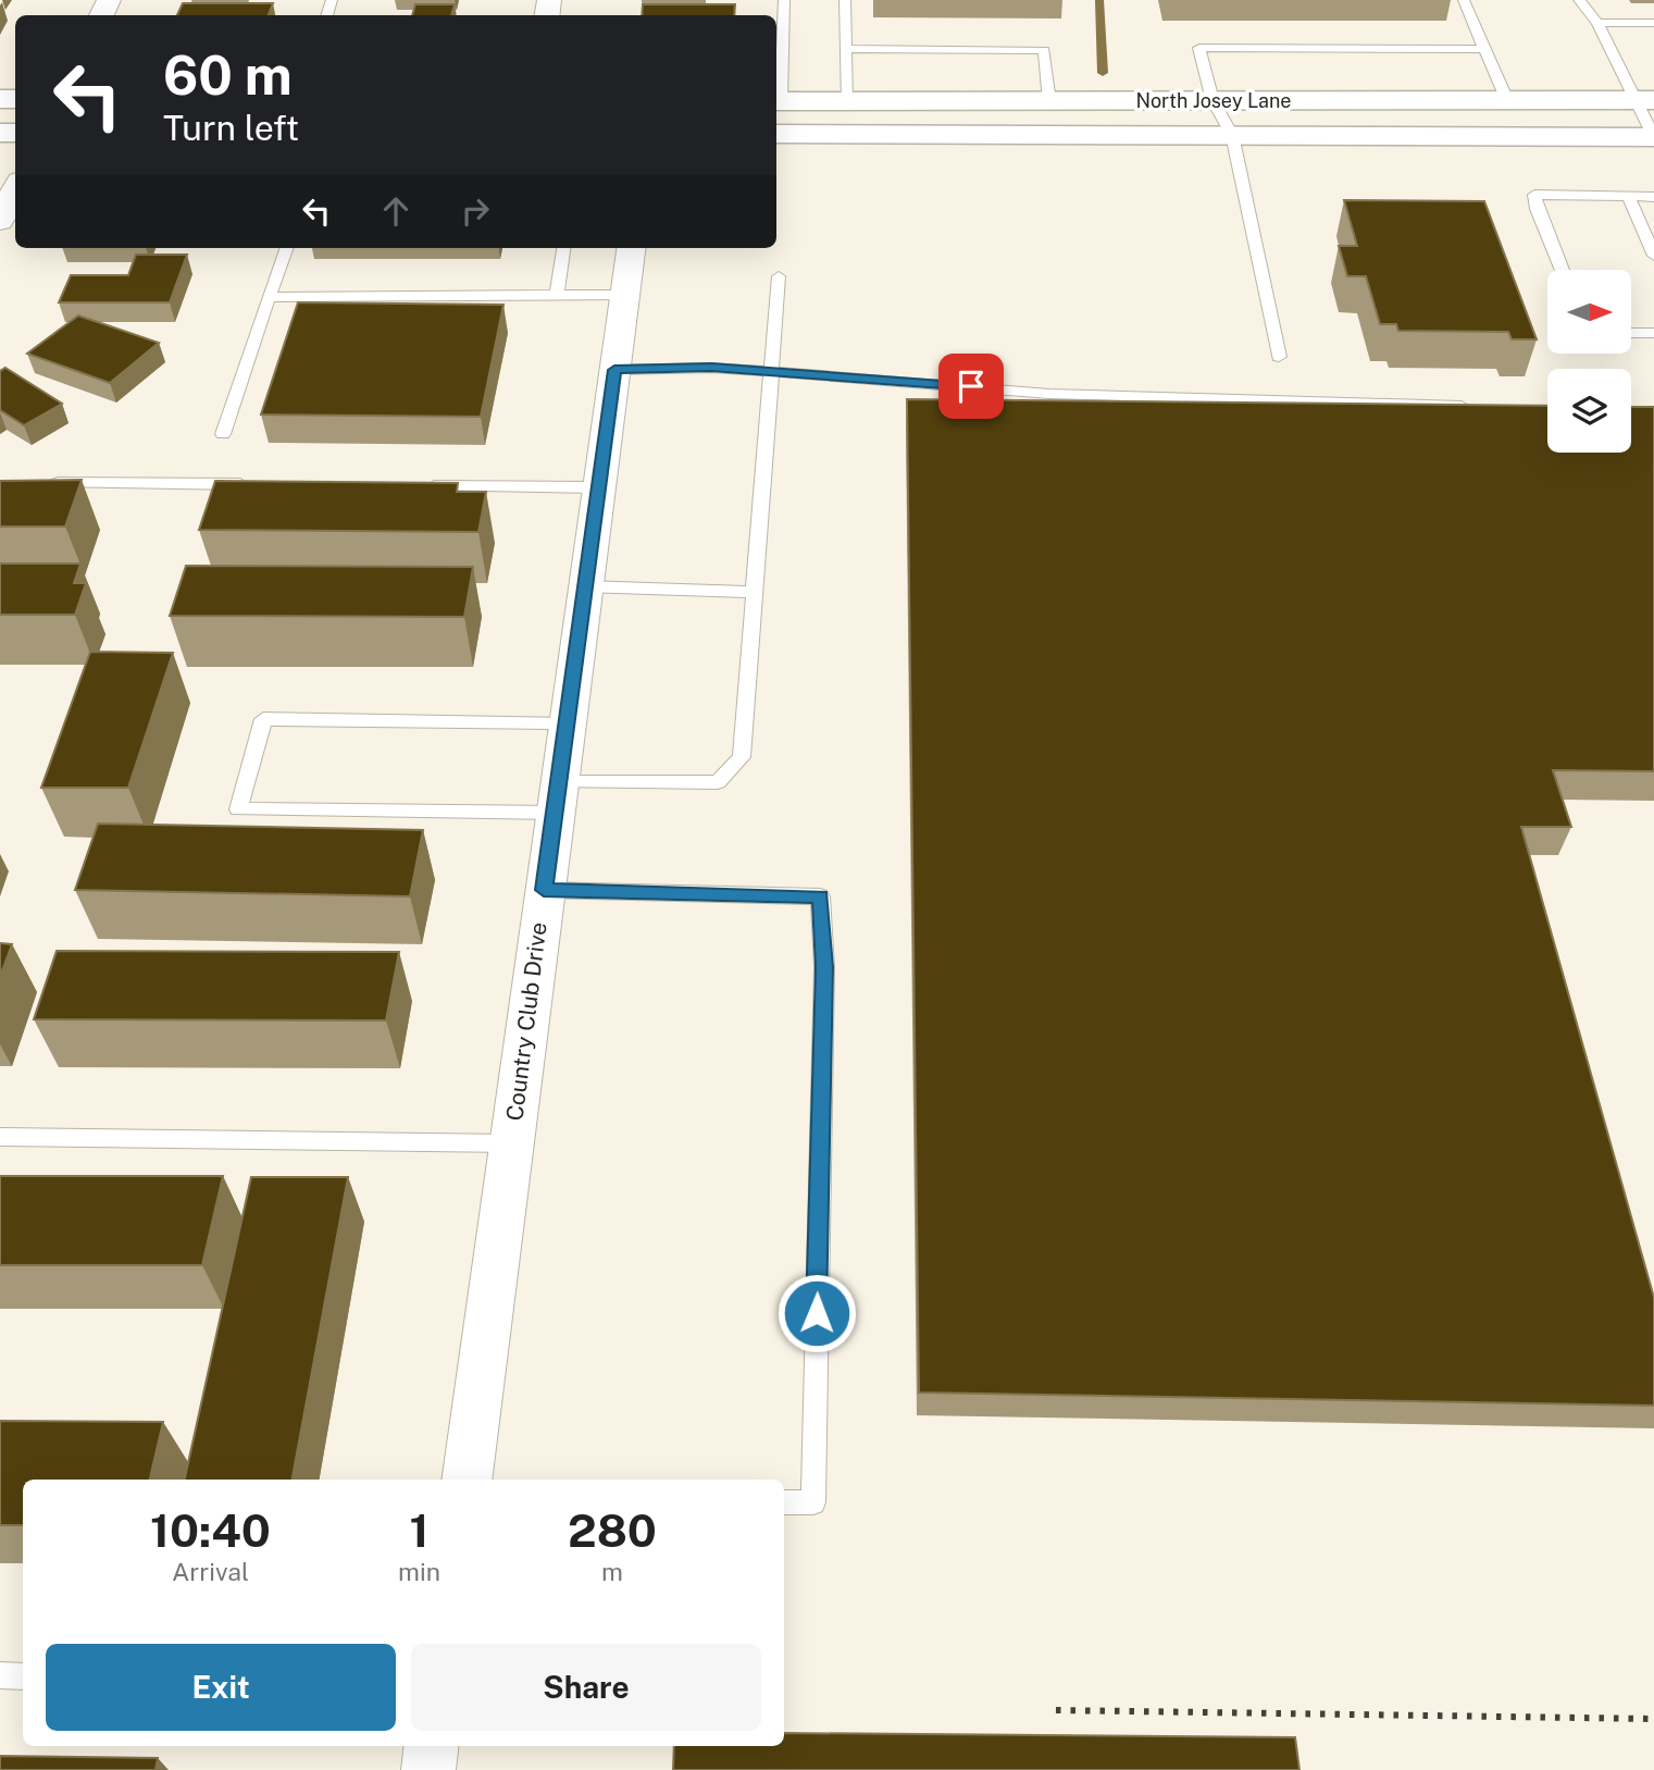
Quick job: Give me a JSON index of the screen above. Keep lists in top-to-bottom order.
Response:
{
  "streets": {
    "main road": ["North Josey Lane"],
    "street": ["Country Club Drive"]
  },
  "north": "right",
  "page": {
    "turn": ["60 m", "Turn left"],
    "eta": [
      "10:40",
      "Arrival",
      "1",
      "min",
      "280",
      "m"
    ],
    "buttons": ["Exit", "Share"]
  }
}
